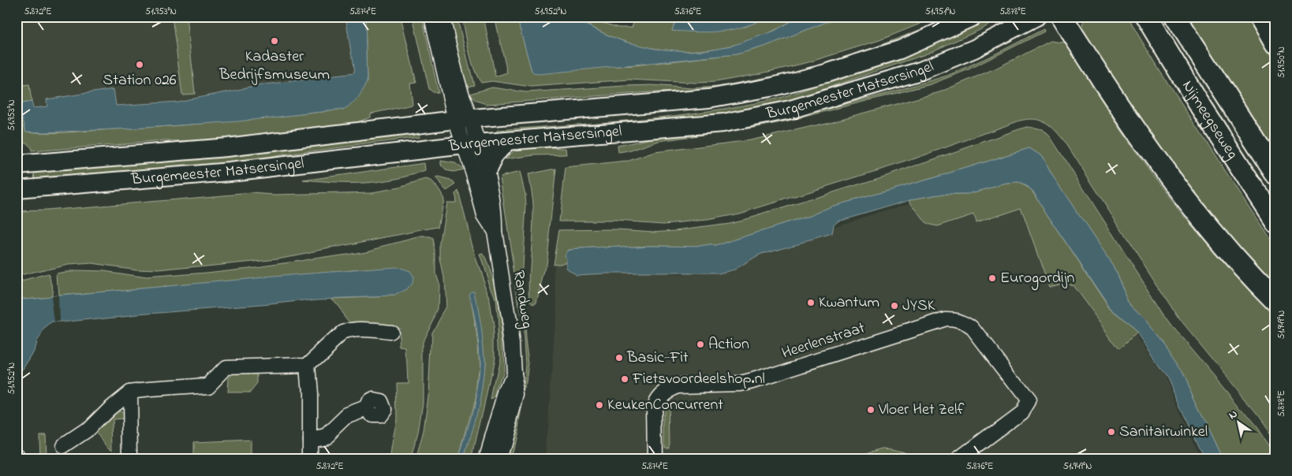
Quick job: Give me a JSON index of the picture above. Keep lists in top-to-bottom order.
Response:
{
  "streets": {
    "highway": ["Nijmeegseweg"],
    "main road": ["Burgemeester Matsersingel"],
    "street": ["Randweg", "Heerlenstraat"]
  },
  "crossings": [
    ["Burgemeester Matsersingel", "Randweg"]
  ],
  "places": [
    "Kadaster Bedrijfsmuseum",
    "Station 026",
    "Eurogordijn",
    "Kwantum",
    "JYSK",
    "Action",
    "Basic-Fit",
    "Fietsvoordeelshop.nl",
    "KeukenConcurrent",
    "Vloer Het Zelf",
    "Sanitairwinkel"
  ],
  "north": "top left",
  "coordinates": [
    "5.872°E",
    "51.953°N",
    "5.874°E",
    "51.952°N",
    "5.876°E",
    "51.951°N",
    "5.878°E",
    "51.950°N",
    "51.949°N"
  ]
}
